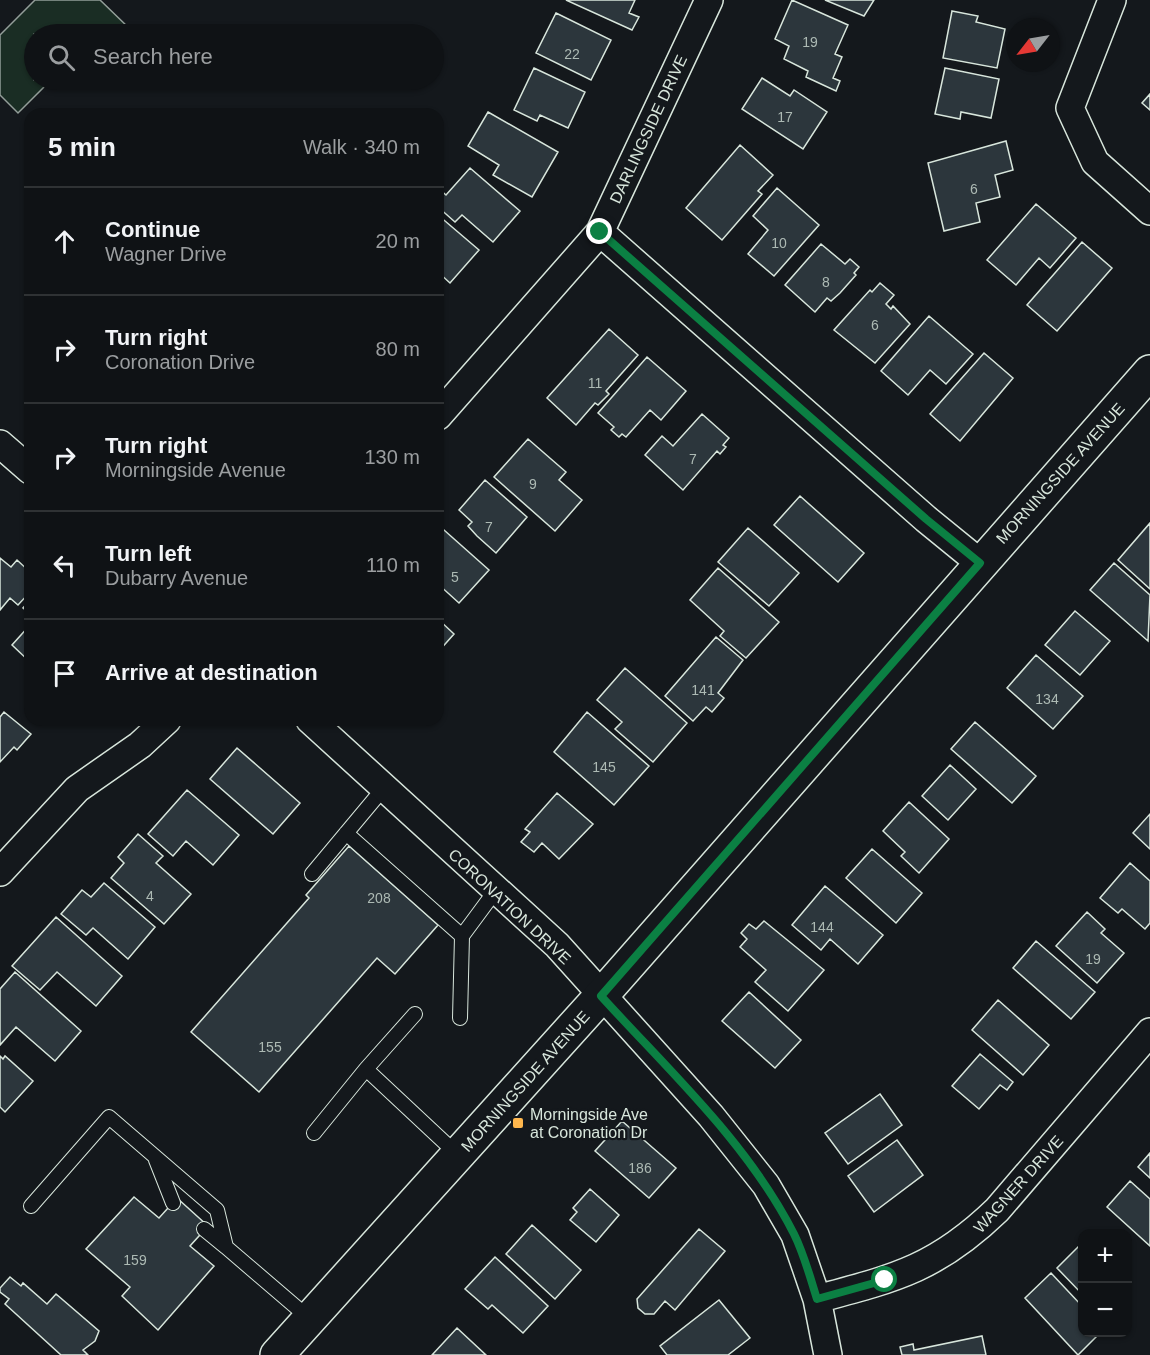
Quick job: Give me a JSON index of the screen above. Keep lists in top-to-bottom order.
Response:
{
  "streets": {
    "main road": ["MORNINGSIDE AVENUE"],
    "street": ["DARLINGSIDE DRIVE", "CORONATION DRIVE", "WAGNER DRIVE"]
  },
  "crossings": [
    ["MORNINGSIDE AVENUE", "CORONATION DRIVE"],
    ["CORONATION DRIVE", "WAGNER DRIVE"]
  ],
  "places": {
    "transit": ["Morningside Ave at Coronation Dr"]
  },
  "house_numbers": [
    "19",
    "22",
    "17",
    "6",
    "10",
    "8",
    "6",
    "11",
    "7",
    "9",
    "7",
    "5",
    "141",
    "134",
    "145",
    "4",
    "208",
    "144",
    "19",
    "155",
    "186",
    "159"
  ],
  "north": "bottom left",
  "page": {
    "search": "Search here",
    "heading": ["5 min", "Walk · 340 m"],
    "list": [
      ["Continue", "Wagner Drive", "20 m"],
      ["Turn right", "Coronation Drive", "80 m"],
      ["Turn right", "Morningside Avenue", "130 m"],
      ["Turn left", "Dubarry Avenue", "110 m"],
      "Arrive at destination"
    ],
    "map_buttons": ["+", "−"]
  }
}
